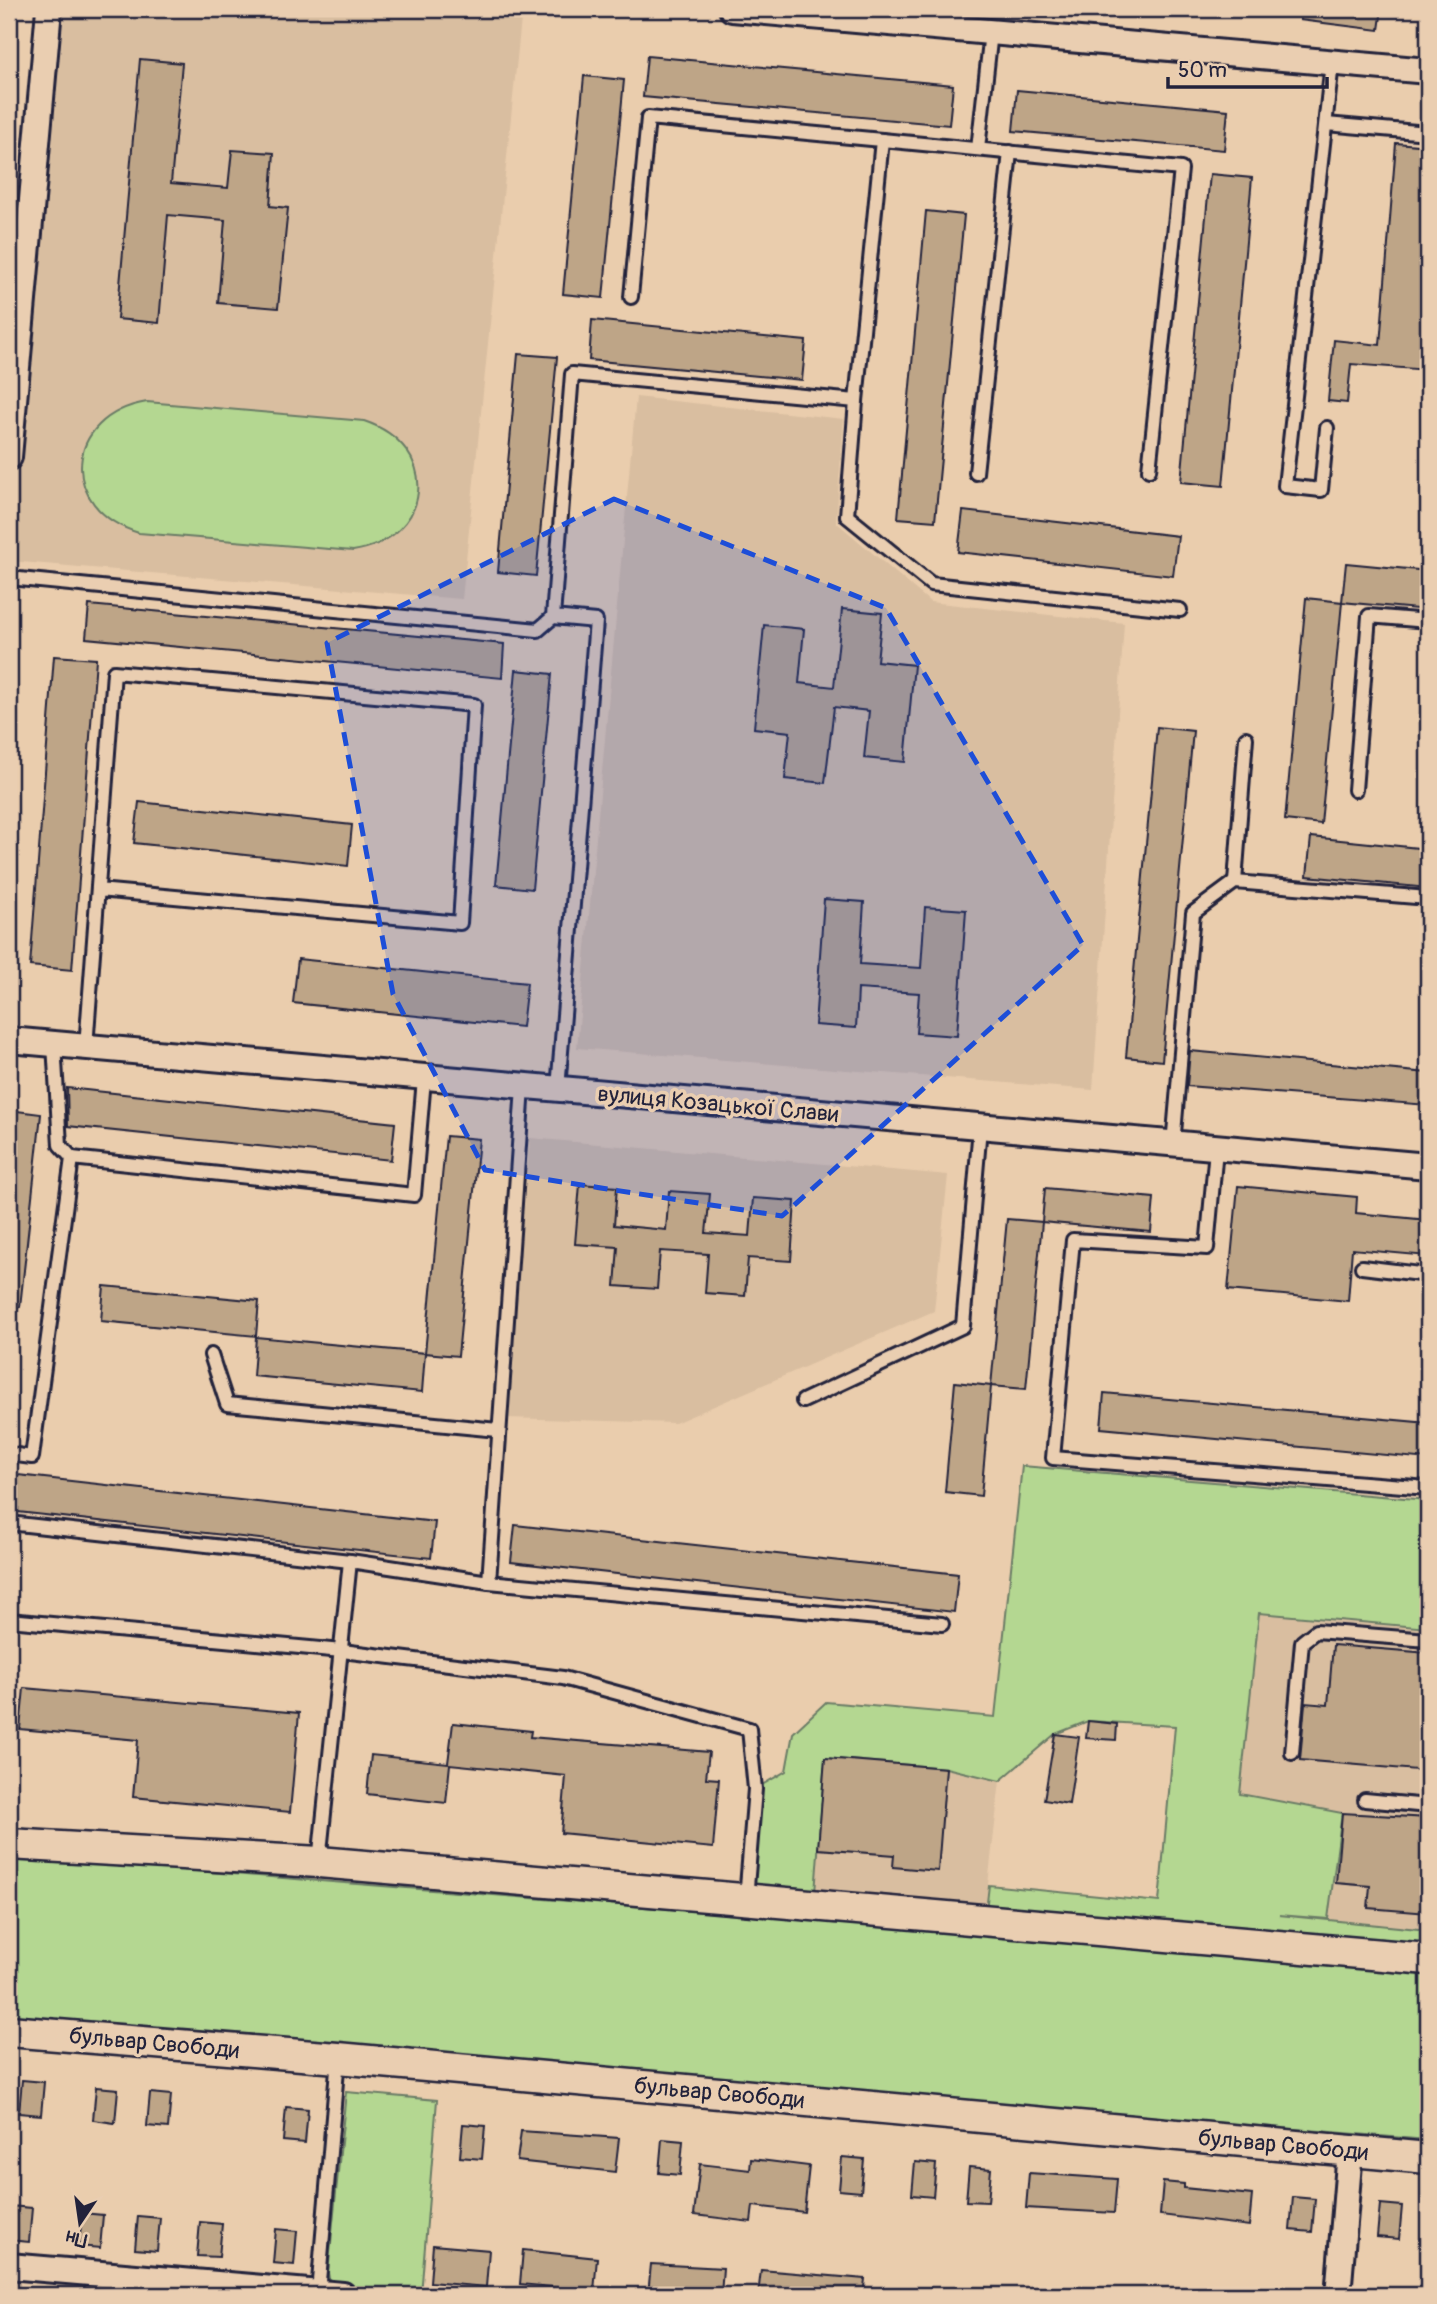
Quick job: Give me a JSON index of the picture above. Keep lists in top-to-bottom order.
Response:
{
  "streets": {
    "street": ["вулиця Козацької Слави", "бульвар Свободи"]
  },
  "scale_bar": "50 m",
  "north": "bottom"
}
